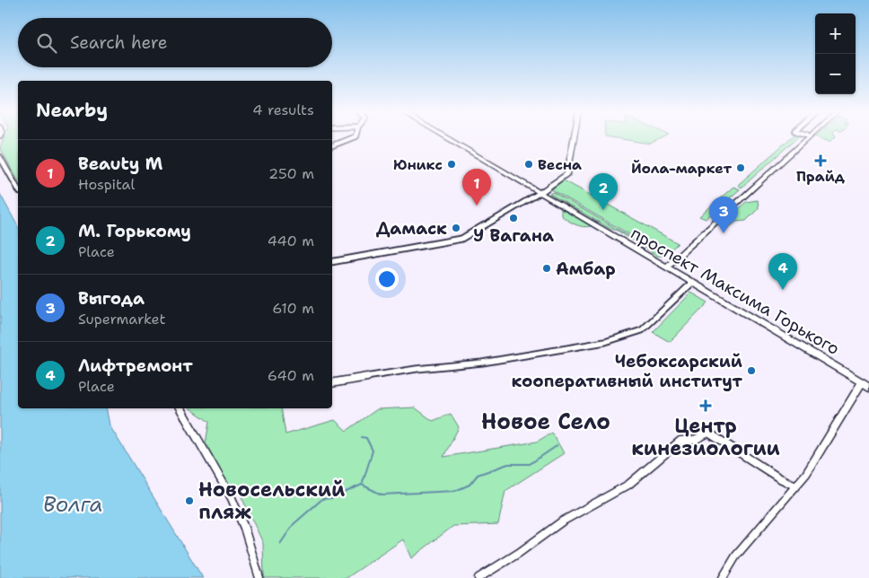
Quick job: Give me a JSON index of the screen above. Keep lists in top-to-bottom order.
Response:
{
  "streets": {
    "main road": ["проспект Максима Горького"]
  },
  "districts": ["Новое Село"],
  "water": ["Волга"],
  "places": {
    "health": ["Прайд", "Центр кинезиологии"],
    "other": [
      "Юникс",
      "Весна",
      "Йола-маркет",
      "У Вагана",
      "Дамаск",
      "Амбар",
      "Чебоксарский кооперативный институт",
      "Новосельский пляж"
    ]
  },
  "page": {
    "map_buttons": ["+", "−"],
    "search": "Search here",
    "heading": ["Nearby", "4 results"],
    "list": [
      {
        "mark": "1",
        "name": "Beauty M",
        "note": "Hospital",
        "value": "250 m"
      },
      {
        "mark": "2",
        "name": "М. Горькому",
        "note": "Place",
        "value": "440 m"
      },
      {
        "mark": "3",
        "name": "Выгода",
        "note": "Supermarket",
        "value": "610 m"
      },
      {
        "mark": "4",
        "name": "Лифтремонт",
        "note": "Place",
        "value": "640 m"
      }
    ],
    "pins": [
      "1",
      "2",
      "3",
      "4"
    ]
  }
}
